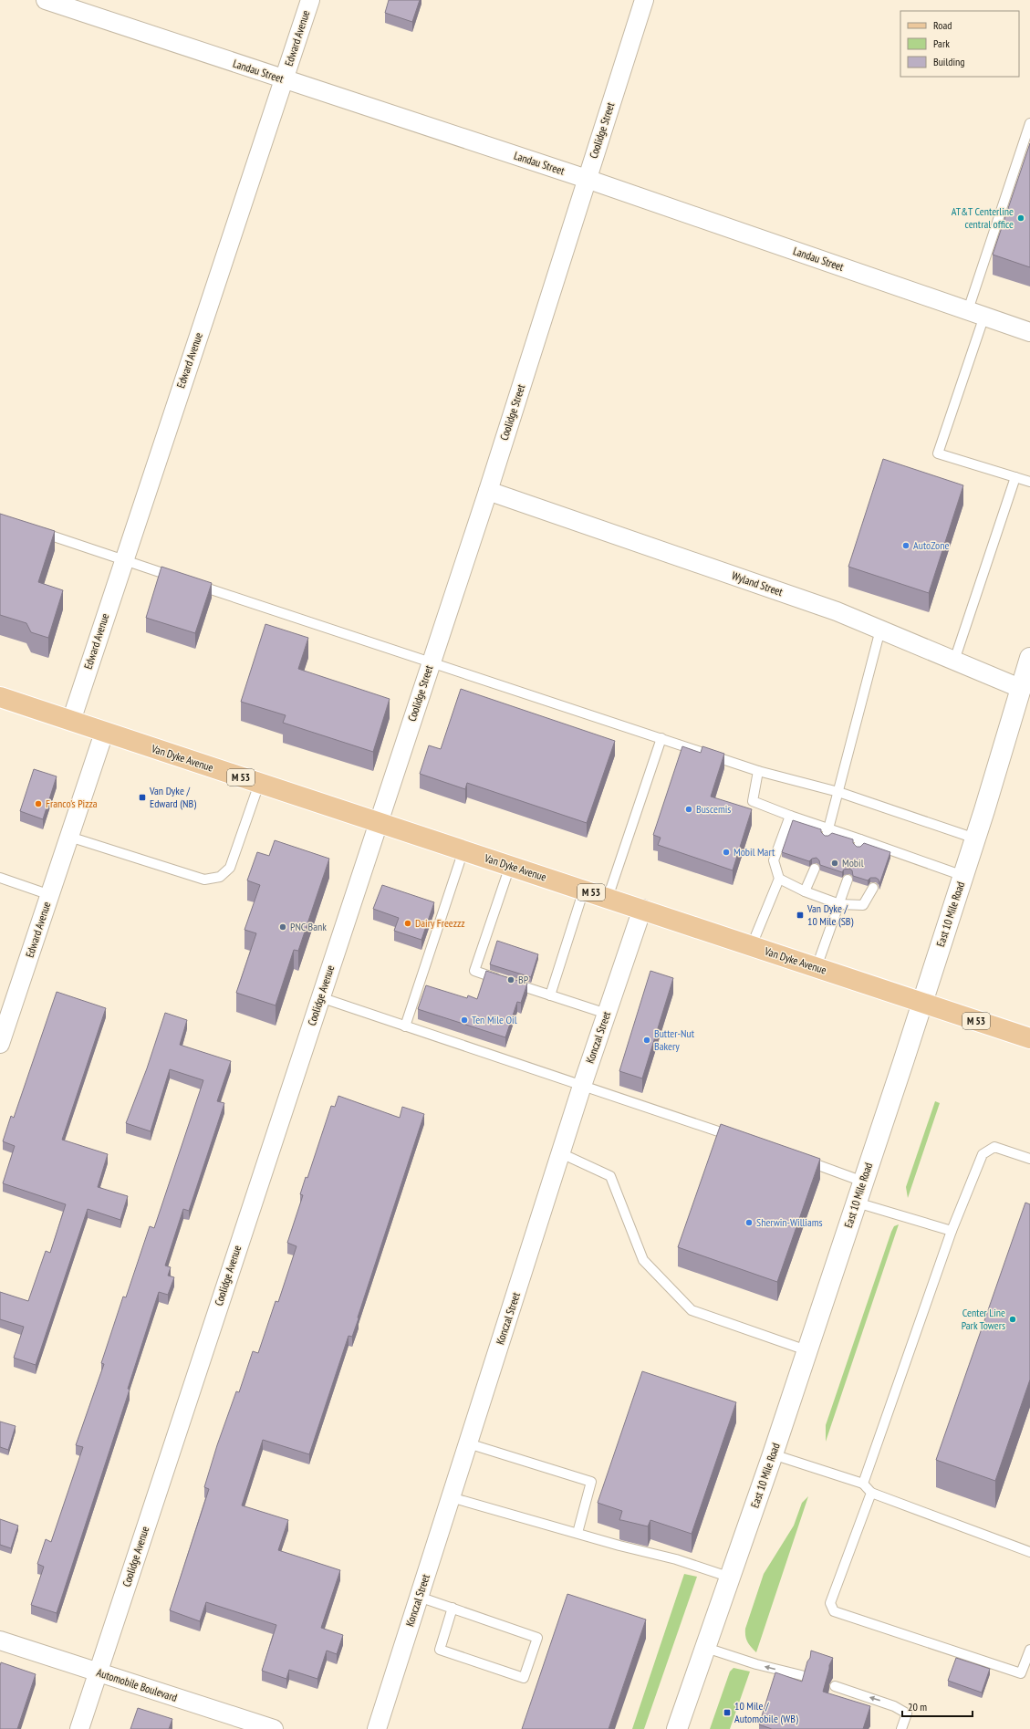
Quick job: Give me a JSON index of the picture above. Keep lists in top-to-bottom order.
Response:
{
  "streets": {
    "main road": ["Van Dyke Avenue", "M 53", "East 10 Mile Road"],
    "street": [
      "Edward Avenue",
      "Landau Street",
      "Coolidge Street",
      "Wyland Street",
      "Coolidge Avenue",
      "Konczal Street",
      "Automobile Boulevard"
    ]
  },
  "crossings": [
    ["Edward Avenue", "Landau Street"],
    ["Edward Avenue", "Van Dyke Avenue"],
    ["Landau Street", "Coolidge Street"],
    ["Coolidge Street", "Wyland Street"],
    ["Coolidge Street", "Van Dyke Avenue"],
    ["Coolidge Street", "Coolidge Avenue"],
    ["Wyland Street", "East 10 Mile Road"],
    ["Van Dyke Avenue", "East 10 Mile Road"],
    ["Van Dyke Avenue", "Coolidge Avenue"],
    ["Van Dyke Avenue", "Konczal Street"],
    ["Coolidge Avenue", "Automobile Boulevard"]
  ],
  "places": {
    "other": [
      "AT&T Centerline central office",
      "AutoZone",
      "Franco's Pizza",
      "Buscemis",
      "Mobil Mart",
      "Mobil",
      "Dairy Freezzz",
      "PNC Bank",
      "BP",
      "Ten Mile Oil",
      "Butter-Nut Bakery",
      "Sherwin-Williams",
      "Center Line Park Towers"
    ],
    "transit": ["Van Dyke / Edward (NB)", "Van Dyke / 10 Mile (SB)", "10 Mile / Automobile (WB)"]
  },
  "legend": ["Road", "Park", "Building"],
  "scale_bar": "20 m"
}
